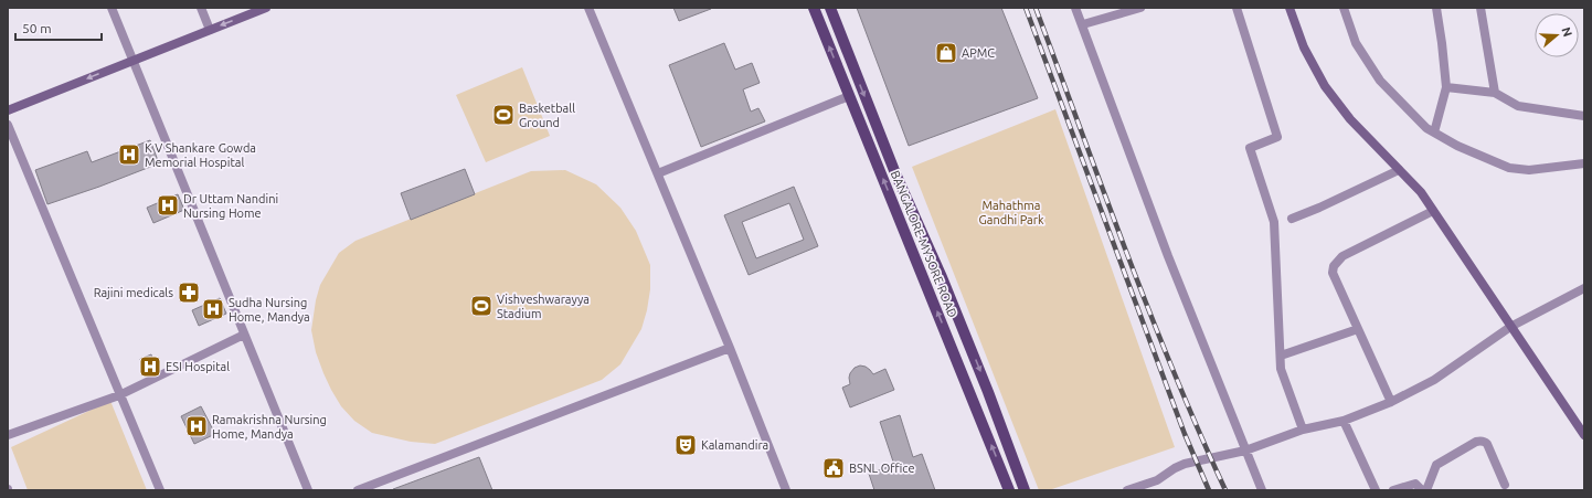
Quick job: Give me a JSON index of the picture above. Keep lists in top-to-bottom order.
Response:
{
  "streets": {
    "main road": ["BANGALORE-MYSORE ROAD"]
  },
  "parks": ["Mahathma Gandhi Park"],
  "places": {
    "shop": ["APMC"],
    "sports": ["Basketball Ground", "Vishveshwarayya Stadium"],
    "hospital": [
      "K V Shankare Gowda Memorial Hospital",
      "Dr Uttam Nandini Nursing Home",
      "Sudha Nursing Home, Mandya",
      "ESI Hospital",
      "Ramakrishna Nursing Home, Mandya"
    ],
    "pharmacy": ["Rajini medicals"],
    "theatre": ["Kalamandira"],
    "public building": ["BSNL Office"]
  },
  "scale_bar": "50 m",
  "north": "right"
}
